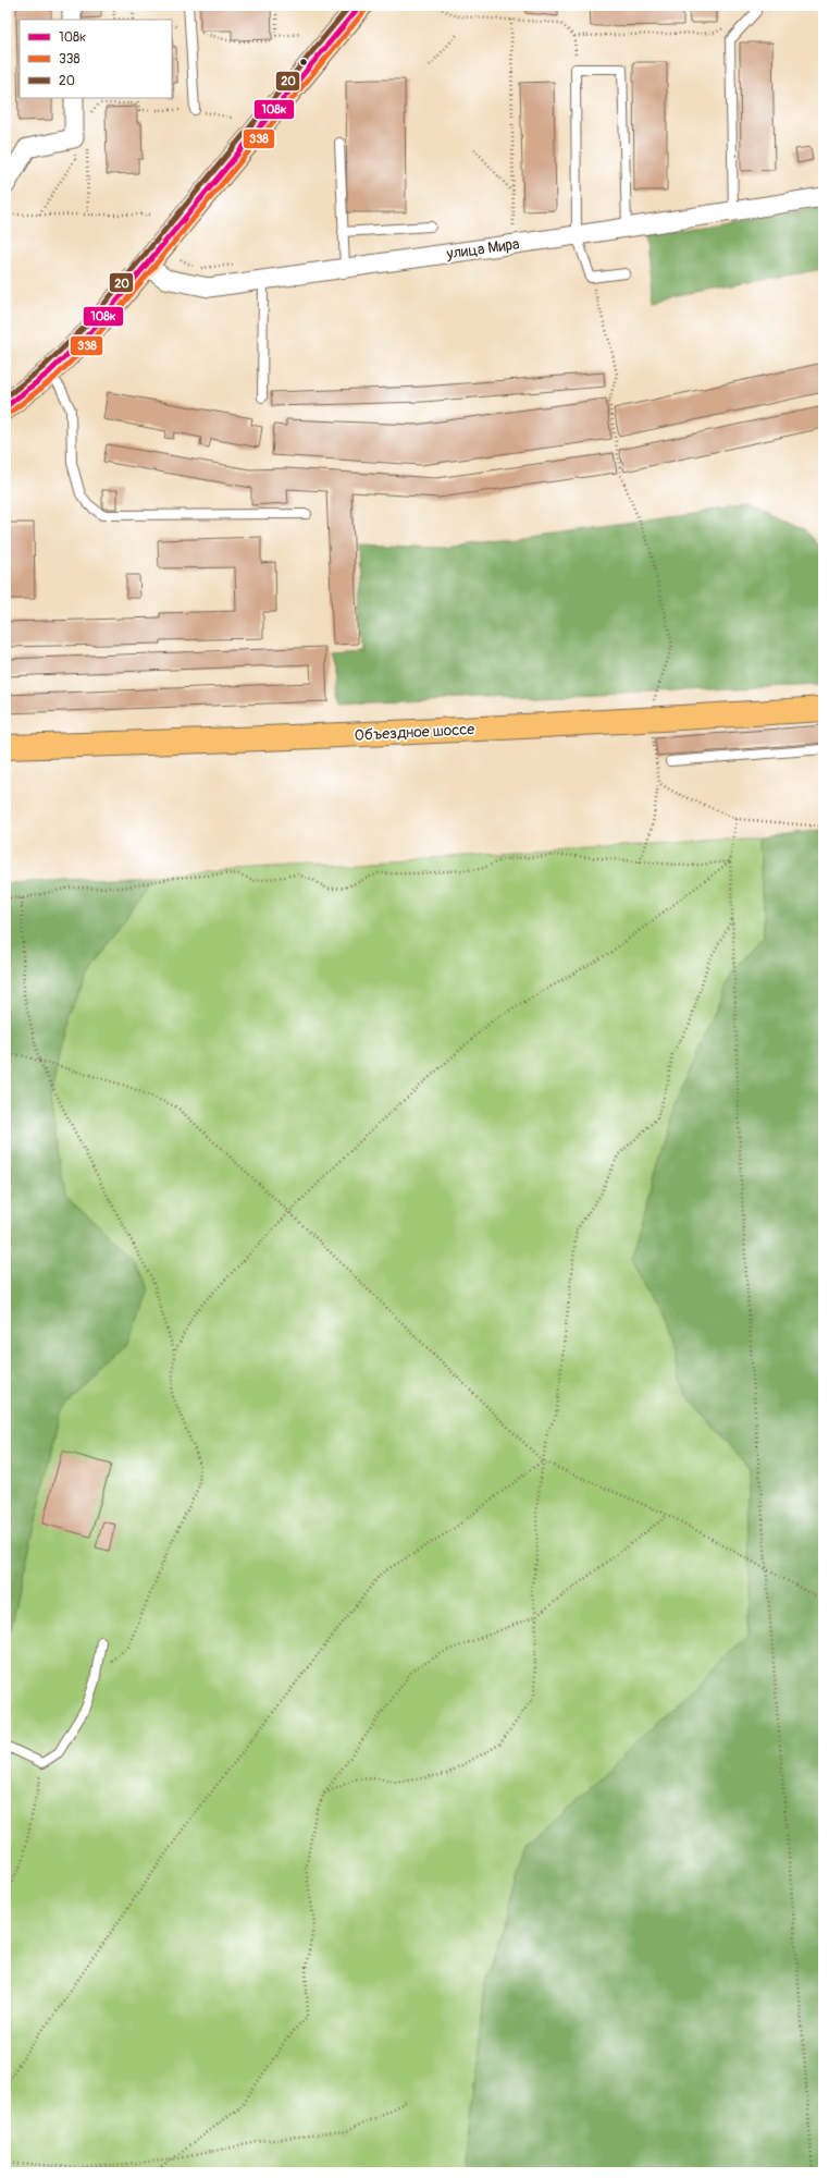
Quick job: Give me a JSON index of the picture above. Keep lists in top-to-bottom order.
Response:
{
  "streets": {
    "main road": ["Объездное шоссе"],
    "street": ["улица Мира"]
  },
  "lines": ["transit line 108к", "transit line 20", "transit line 338"],
  "legend": ["108к", "338", "20"]
}
